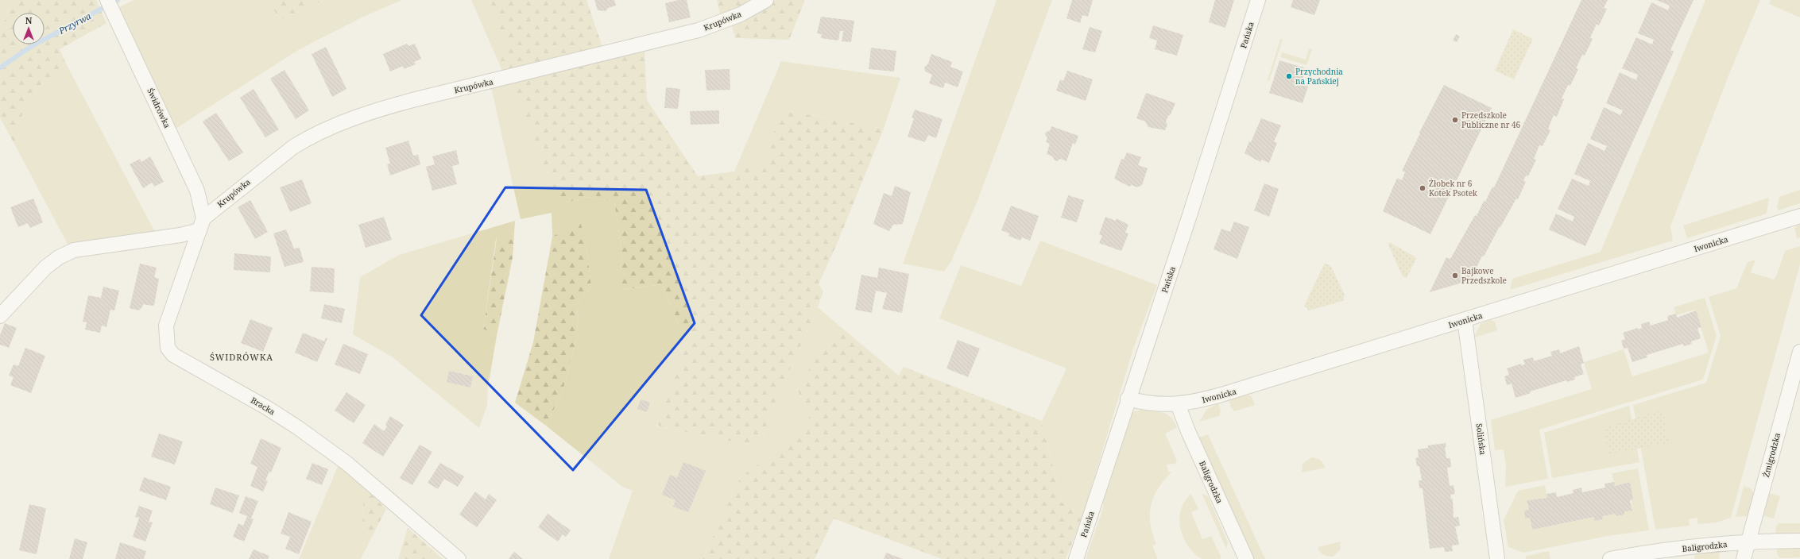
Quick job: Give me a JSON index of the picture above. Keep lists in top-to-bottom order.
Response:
{
  "streets": {
    "street": [
      "Krupówka",
      "Pańska",
      "Świdrówka",
      "Iwonicka",
      "Bracka",
      "Solińska",
      "Żmigrodzka",
      "Baligrodzka"
    ]
  },
  "crossings": [
    ["Krupówka", "Świdrówka"],
    ["Krupówka", "Bracka"],
    ["Pańska", "Iwonicka"],
    ["Świdrówka", "Bracka"],
    ["Iwonicka", "Solińska"],
    ["Iwonicka", "Baligrodzka"],
    ["Żmigrodzka", "Baligrodzka"]
  ],
  "districts": ["ŚWIDRÓWKA"],
  "water": ["Przyrwa"],
  "places": [
    "Przychodnia na Pańskiej",
    "Przedszkole Publiczne nr 46",
    "Żłobek nr 6 Kotek Psotek",
    "Bajkowe Przedszkole"
  ],
  "north": "top"
}
